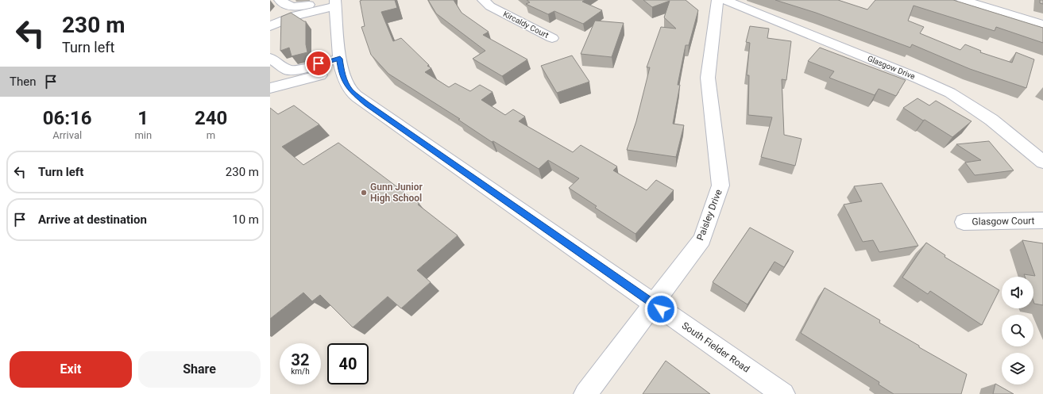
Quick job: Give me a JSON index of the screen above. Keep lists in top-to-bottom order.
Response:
{
  "streets": {
    "street": [
      "Kircaldy Court",
      "Glasgow Drive",
      "Paisley Drive",
      "Glasgow Court",
      "South Fielder Road"
    ]
  },
  "crossings": [
    ["Paisley Drive", "South Fielder Road"]
  ],
  "places": ["Gunn Junior High School"],
  "page": {
    "turn": ["230 m", "Turn left"],
    "then": "Then",
    "eta": [
      "06:16",
      "Arrival",
      "1",
      "min",
      "240",
      "m"
    ],
    "list": [
      {
        "name": "Turn left",
        "value": "230 m"
      },
      {
        "name": "Arrive at destination",
        "value": "10 m"
      }
    ],
    "speed": "32 km/h",
    "limit": "40",
    "buttons": ["Exit", "Share"]
  }
}
